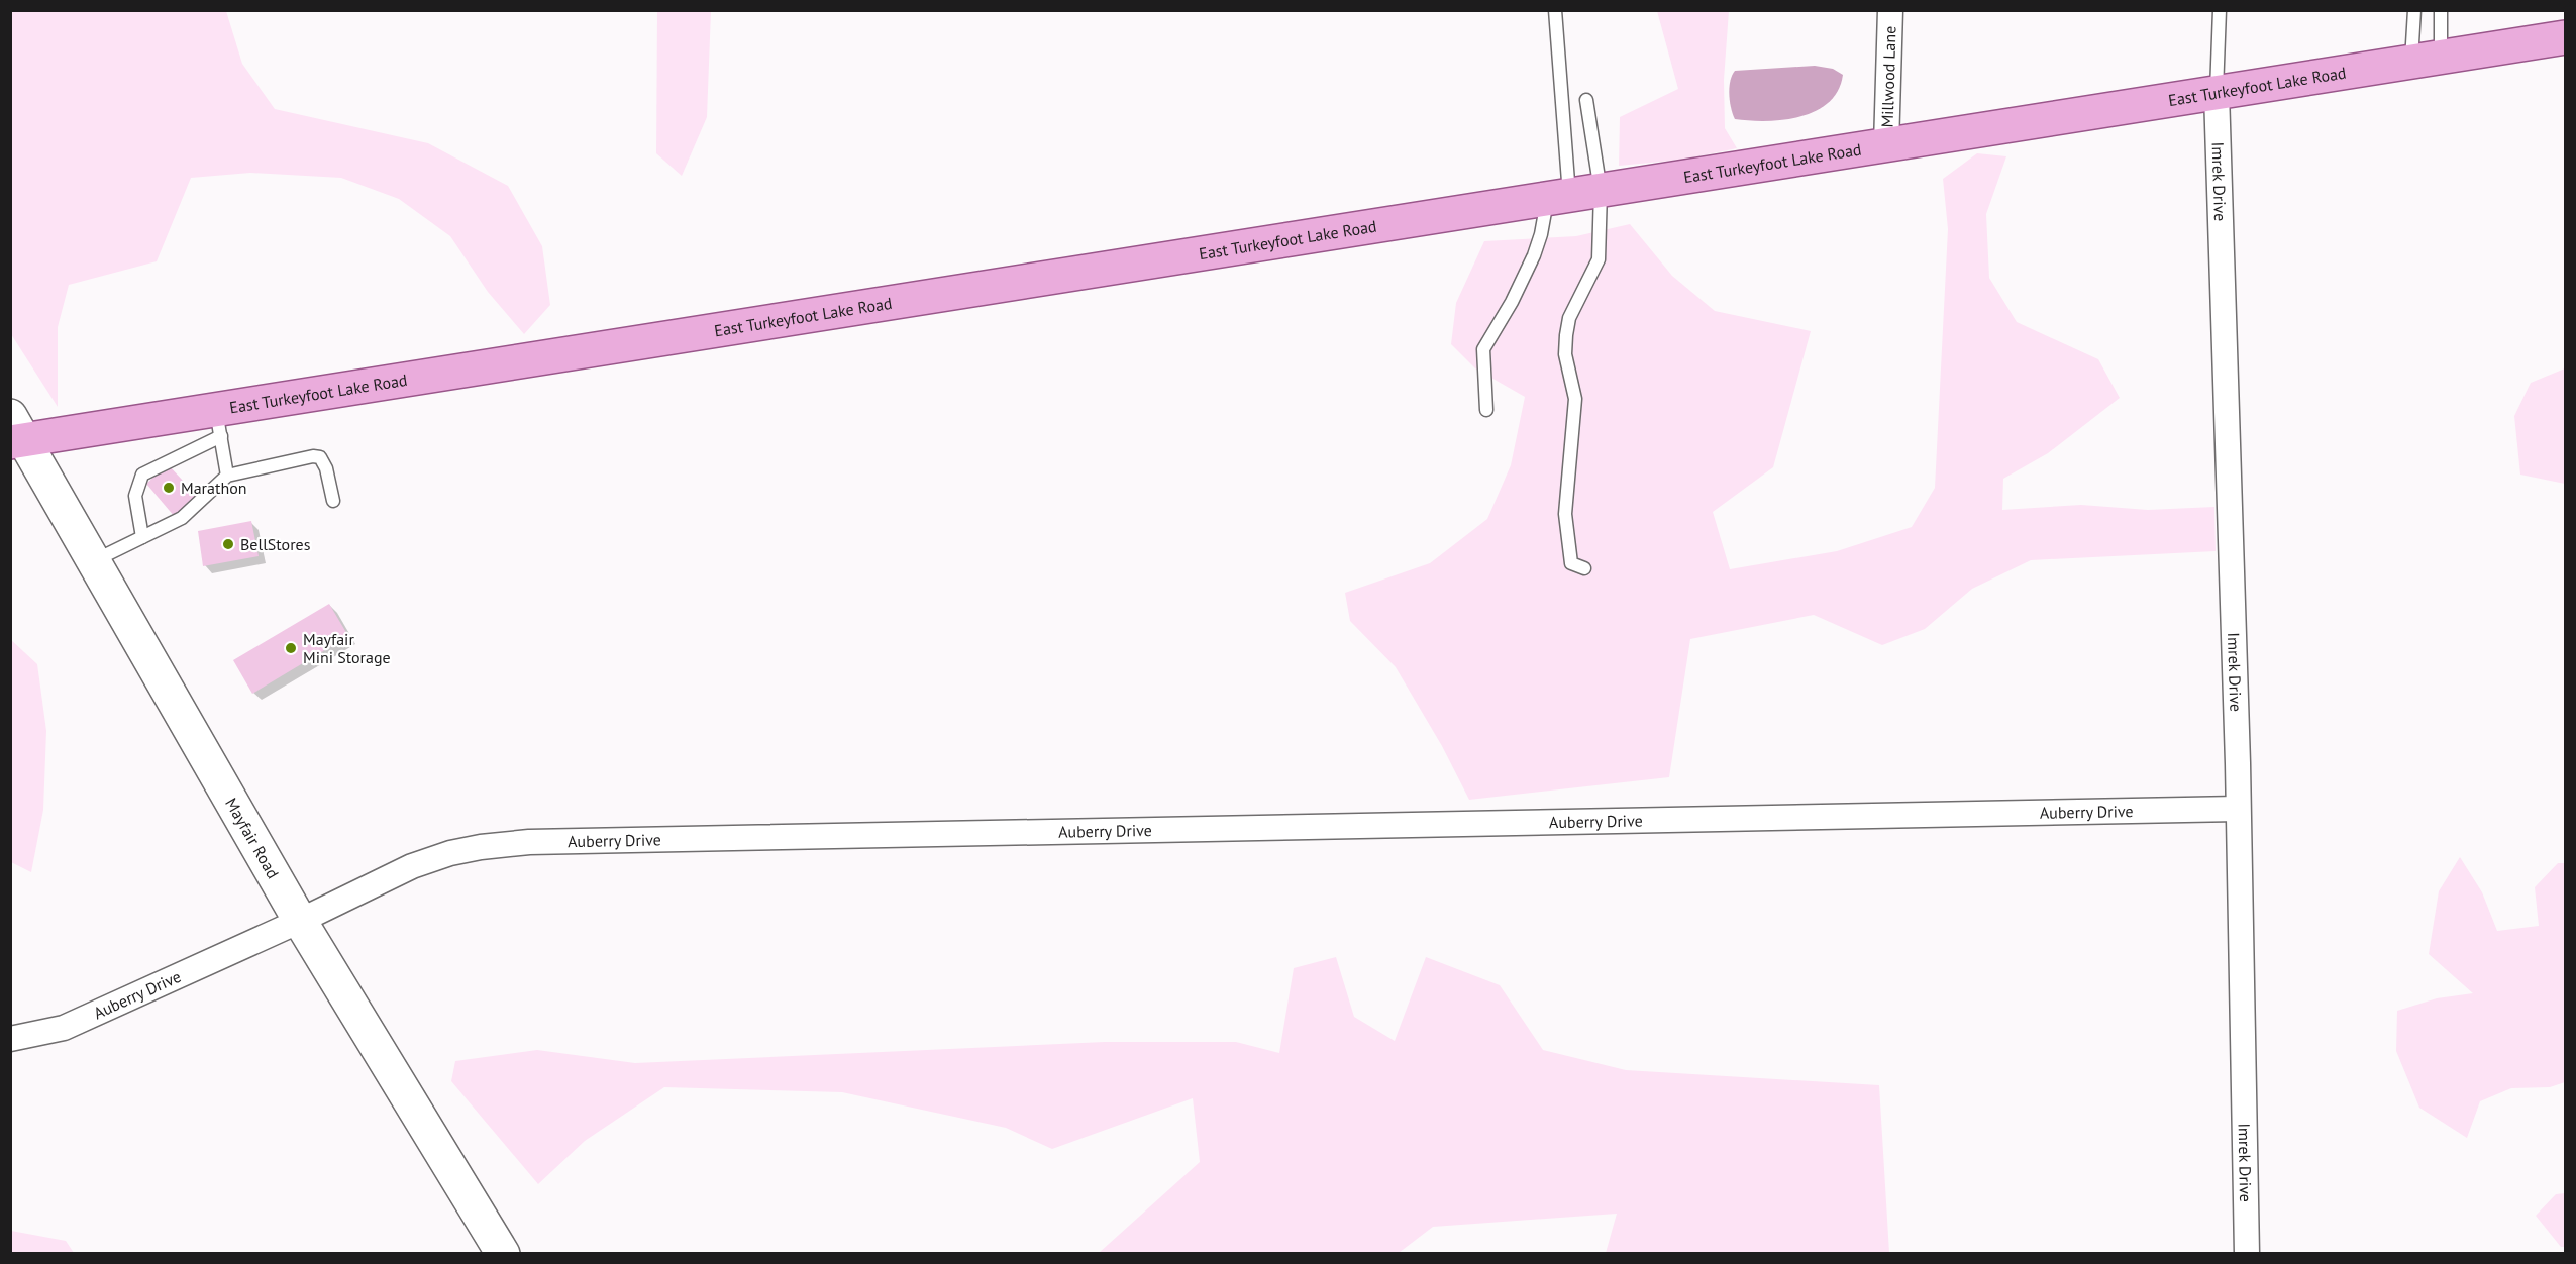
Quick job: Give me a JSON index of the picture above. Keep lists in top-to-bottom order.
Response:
{
  "streets": {
    "main road": ["East Turkeyfoot Lake Road"],
    "street": [
      "Millwood Lane",
      "Imrek Drive",
      "Auberry Drive",
      "Mayfair Road"
    ]
  },
  "crossings": [
    ["Millwood Lane", "East Turkeyfoot Lake Road"],
    ["East Turkeyfoot Lake Road", "Imrek Drive"],
    ["East Turkeyfoot Lake Road", "Mayfair Road"],
    ["Imrek Drive", "Auberry Drive"],
    ["Auberry Drive", "Mayfair Road"]
  ],
  "places": ["Marathon", "BellStores", "Mayfair Mini Storage"]
}
